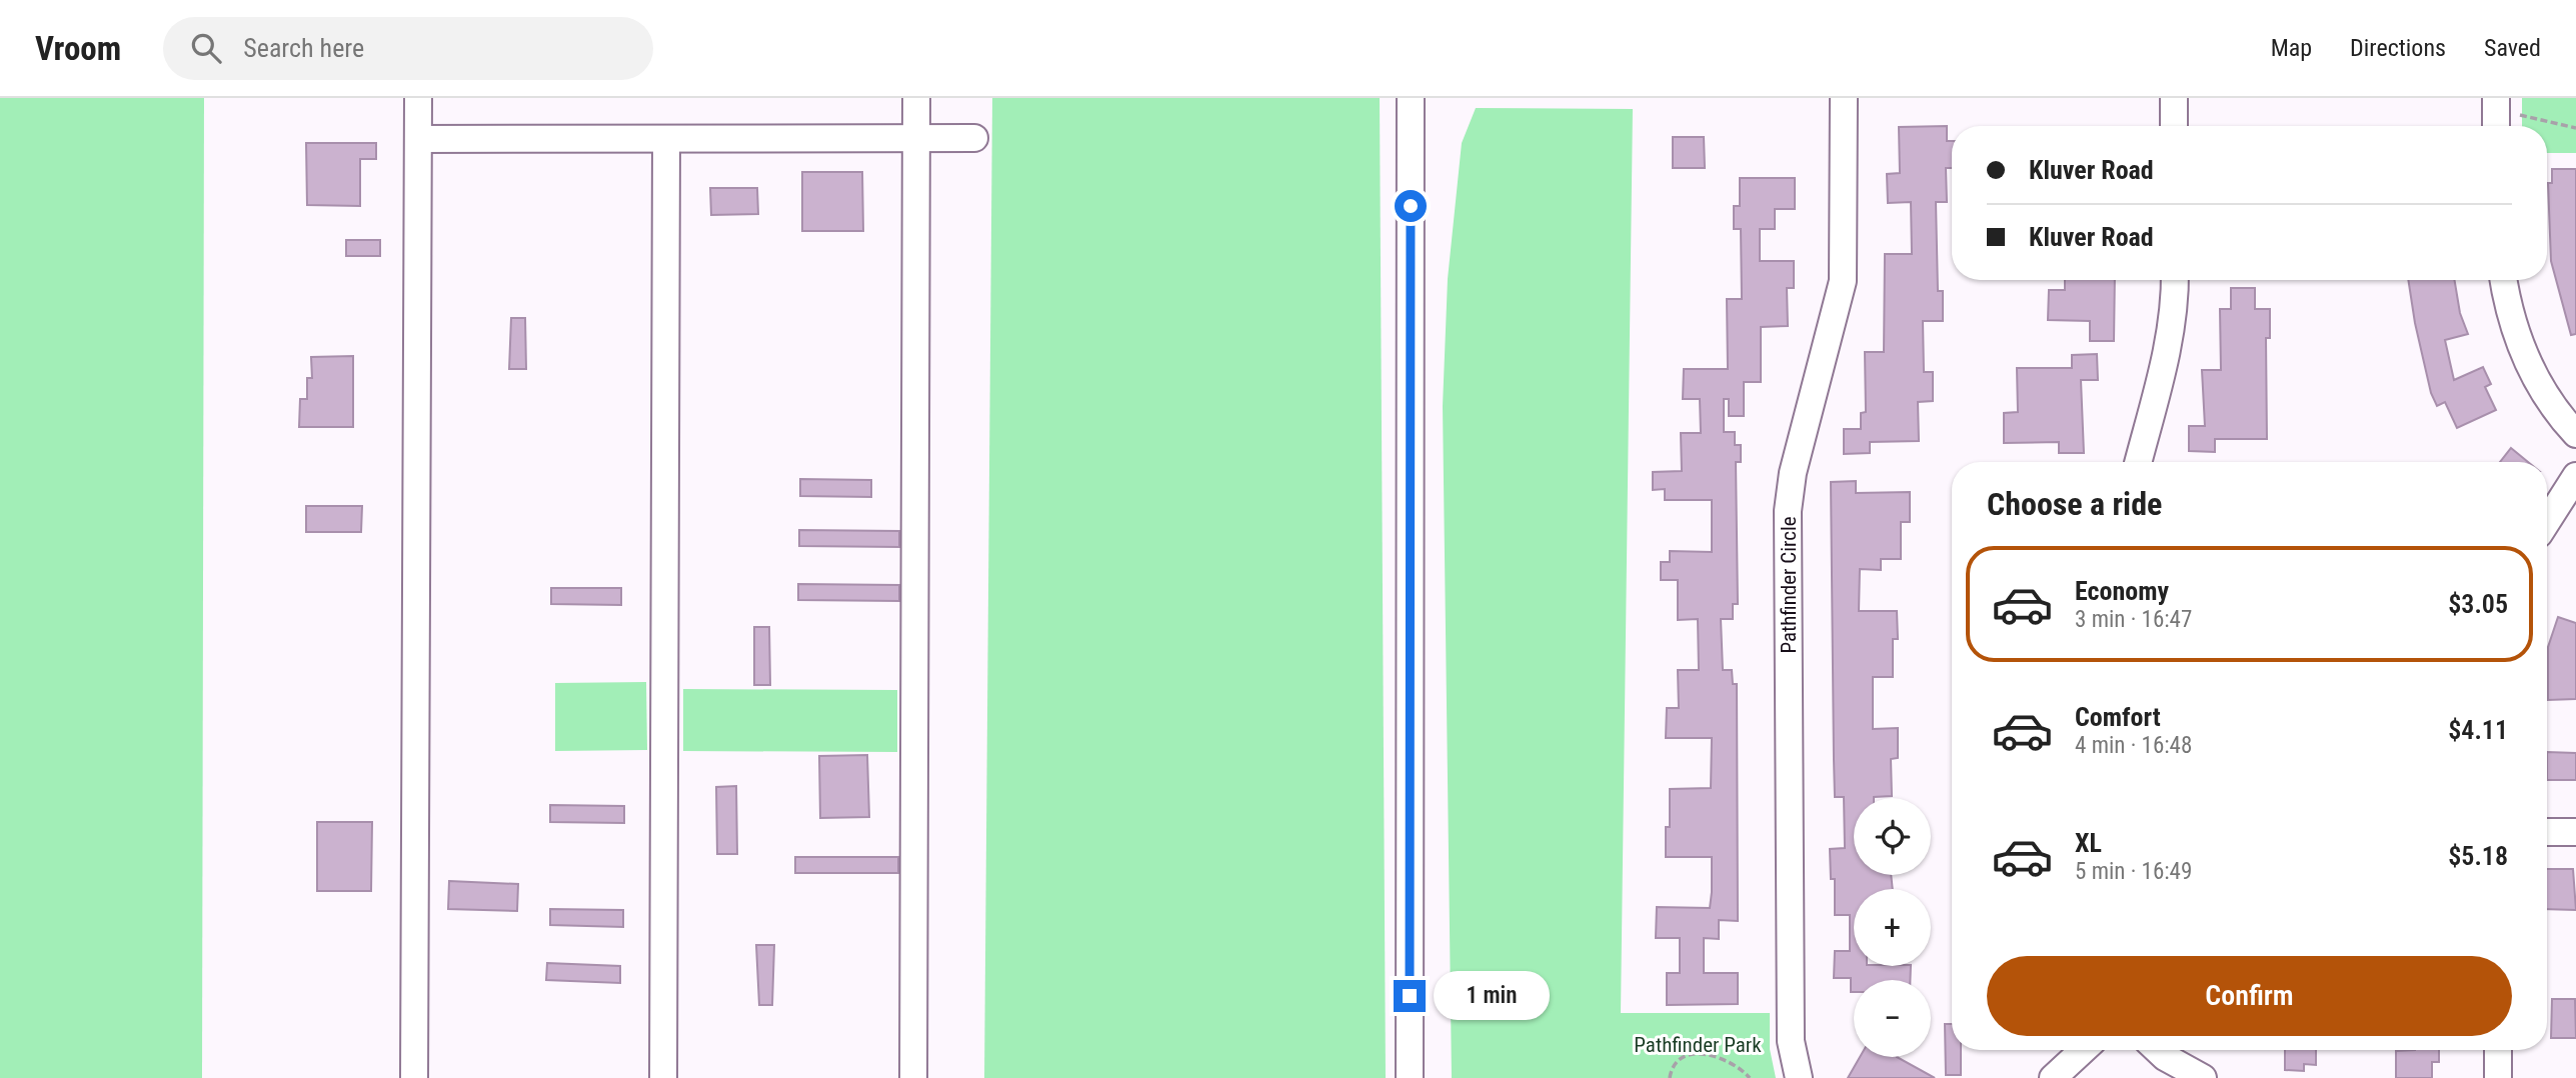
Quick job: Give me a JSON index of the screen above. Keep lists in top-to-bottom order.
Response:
{
  "streets": {
    "street": ["Pathfinder Circle"]
  },
  "parks": ["Pathfinder Park"],
  "page": {
    "header": "Vroom",
    "search": "Search here",
    "nav": ["Map", "Directions", "Saved"],
    "banner": ["Kluver Road", "Kluver Road"],
    "heading": "Choose a ride",
    "list": [
      {
        "name": "Economy",
        "note": "3 min · 16:47",
        "value": "$3.05"
      },
      {
        "name": "Comfort",
        "note": "4 min · 16:48",
        "value": "$4.11"
      },
      {
        "name": "XL",
        "note": "5 min · 16:49",
        "value": "$5.18"
      }
    ],
    "map_buttons": ["+", "−"],
    "buttons": "Confirm",
    "bubble": "1 min"
  }
}
